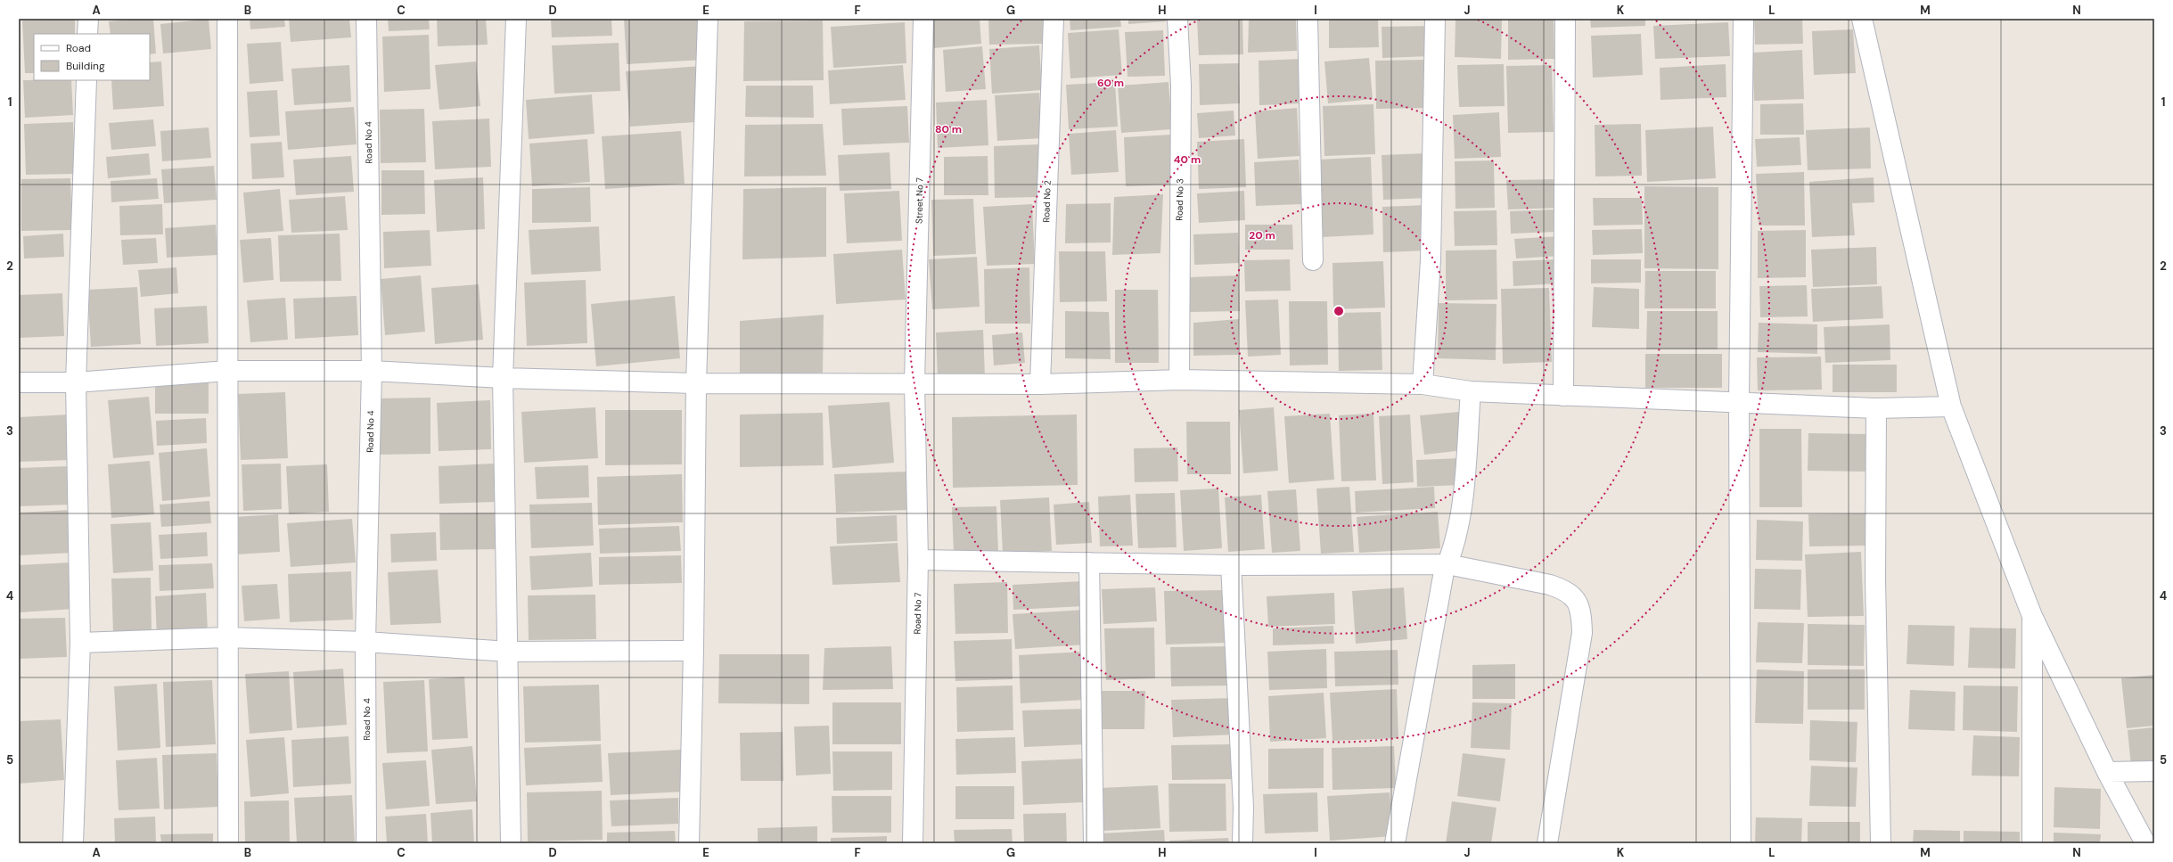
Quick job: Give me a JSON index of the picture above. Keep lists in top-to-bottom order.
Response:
{
  "streets": {
    "street": [
      "Road No 4",
      "Road No 3",
      "Street No 7",
      "Road No 2",
      "Road No 7"
    ]
  },
  "crossings": [
    ["Street No 7", "Road No 7"]
  ],
  "legend": ["Road", "Building"],
  "grid": {
    "columns": [
      "A",
      "B",
      "C",
      "D",
      "E",
      "F",
      "G",
      "H",
      "I",
      "J",
      "K",
      "L",
      "M",
      "N"
    ],
    "rows": [
      "1",
      "2",
      "3",
      "4",
      "5"
    ]
  },
  "rings": [
    "60 m",
    "80 m",
    "40 m",
    "20 m"
  ]
}
